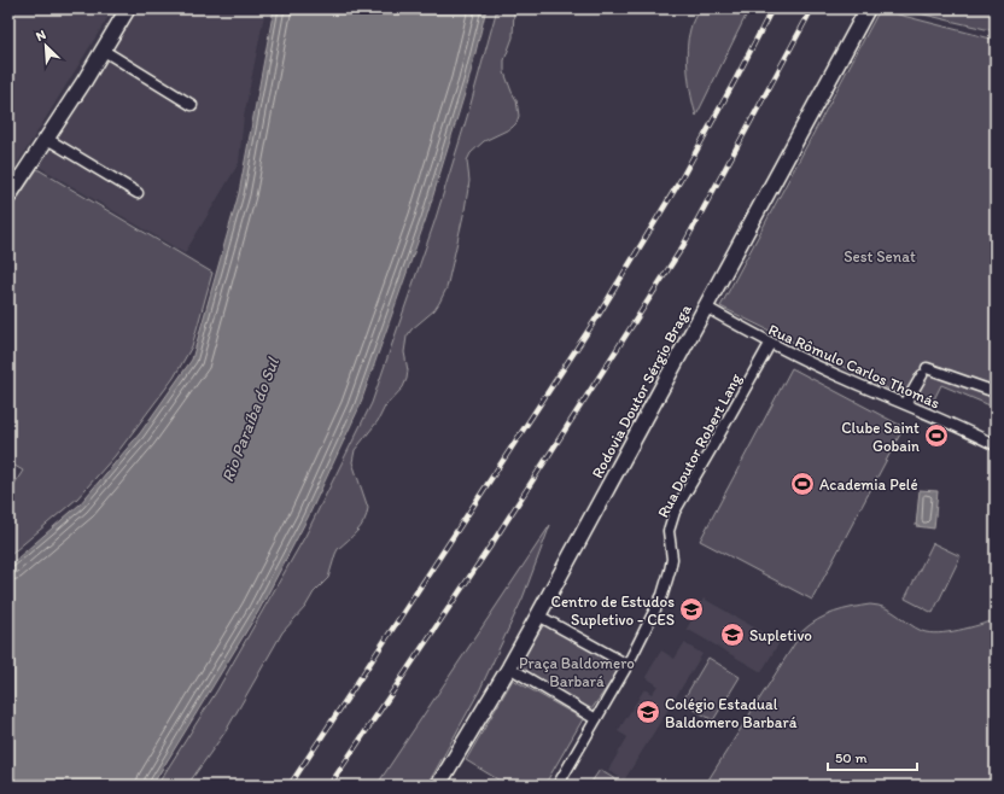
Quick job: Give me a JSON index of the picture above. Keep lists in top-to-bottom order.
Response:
{
  "streets": {
    "main road": ["Rodovia Doutor Sérgio Braga"],
    "street": ["Rua Rômulo Carlos Thomás", "Rua Doutor Robert Lang"]
  },
  "crossings": [
    ["Rua Rômulo Carlos Thomás", "Rodovia Doutor Sérgio Braga"],
    ["Rua Rômulo Carlos Thomás", "Rua Doutor Robert Lang"]
  ],
  "water": ["Rio Paraíba do Sul"],
  "parks": ["Sest Senat", "Praça Baldomero Barbará"],
  "places": {
    "sports": ["Clube Saint Gobain", "Academia Pelé"],
    "school or university": ["Centro de Estudos Supletivo - CES", "Supletivo", "Colégio Estadual Baldomero Barbará"]
  },
  "scale_bar": "50 m",
  "north": "top left"
}
